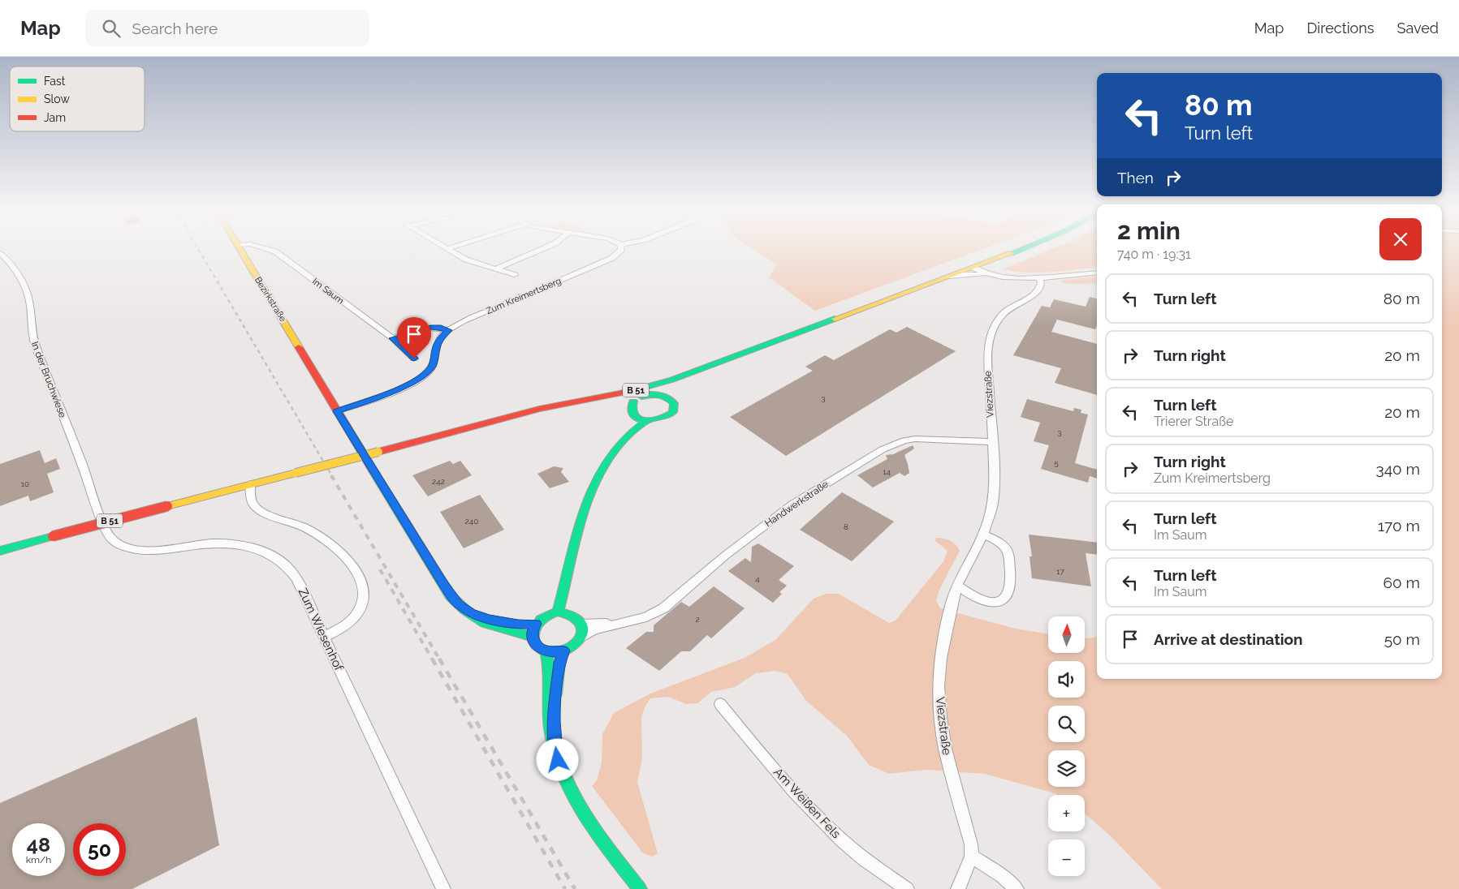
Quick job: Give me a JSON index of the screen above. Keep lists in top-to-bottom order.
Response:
{
  "streets": {
    "main road": ["Bezirkstraße", "B 51"],
    "street": [
      "Im Saum",
      "Zum Kreimertsberg",
      "In der Bruchwiese",
      "Viezstraße",
      "Handwerkstraße",
      "Zum Wiesenhof",
      "Am Weißen Fels"
    ]
  },
  "crossings": [
    ["Zum Kreimertsberg", "Bezirkstraße"],
    ["In der Bruchwiese", "Zum Wiesenhof"],
    ["Viezstraße", "Handwerkstraße"]
  ],
  "house_numbers": [
    "3",
    "3",
    "5",
    "14",
    "242",
    "10",
    "240",
    "8",
    "17",
    "4",
    "2"
  ],
  "legend": ["Fast", "Slow", "Jam"],
  "north": "top",
  "page": {
    "header": "Map",
    "search": "Search here",
    "nav": ["Map", "Directions", "Saved"],
    "turn": ["80 m", "Turn left"],
    "then": "Then",
    "heading": ["2 min", "740 m · 19:31"],
    "list": [
      {
        "name": "Turn left",
        "value": "80 m"
      },
      {
        "name": "Turn right",
        "value": "20 m"
      },
      {
        "name": "Turn left",
        "note": "Trierer Straße",
        "value": "20 m"
      },
      {
        "name": "Turn right",
        "note": "Zum Kreimertsberg",
        "value": "340 m"
      },
      {
        "name": "Turn left",
        "note": "Im Saum",
        "value": "170 m"
      },
      {
        "name": "Turn left",
        "note": "Im Saum",
        "value": "60 m"
      },
      {
        "name": "Arrive at destination",
        "value": "50 m"
      }
    ],
    "map_buttons": ["+", "−"],
    "speed": "48 km/h",
    "limit": "50"
  }
}
